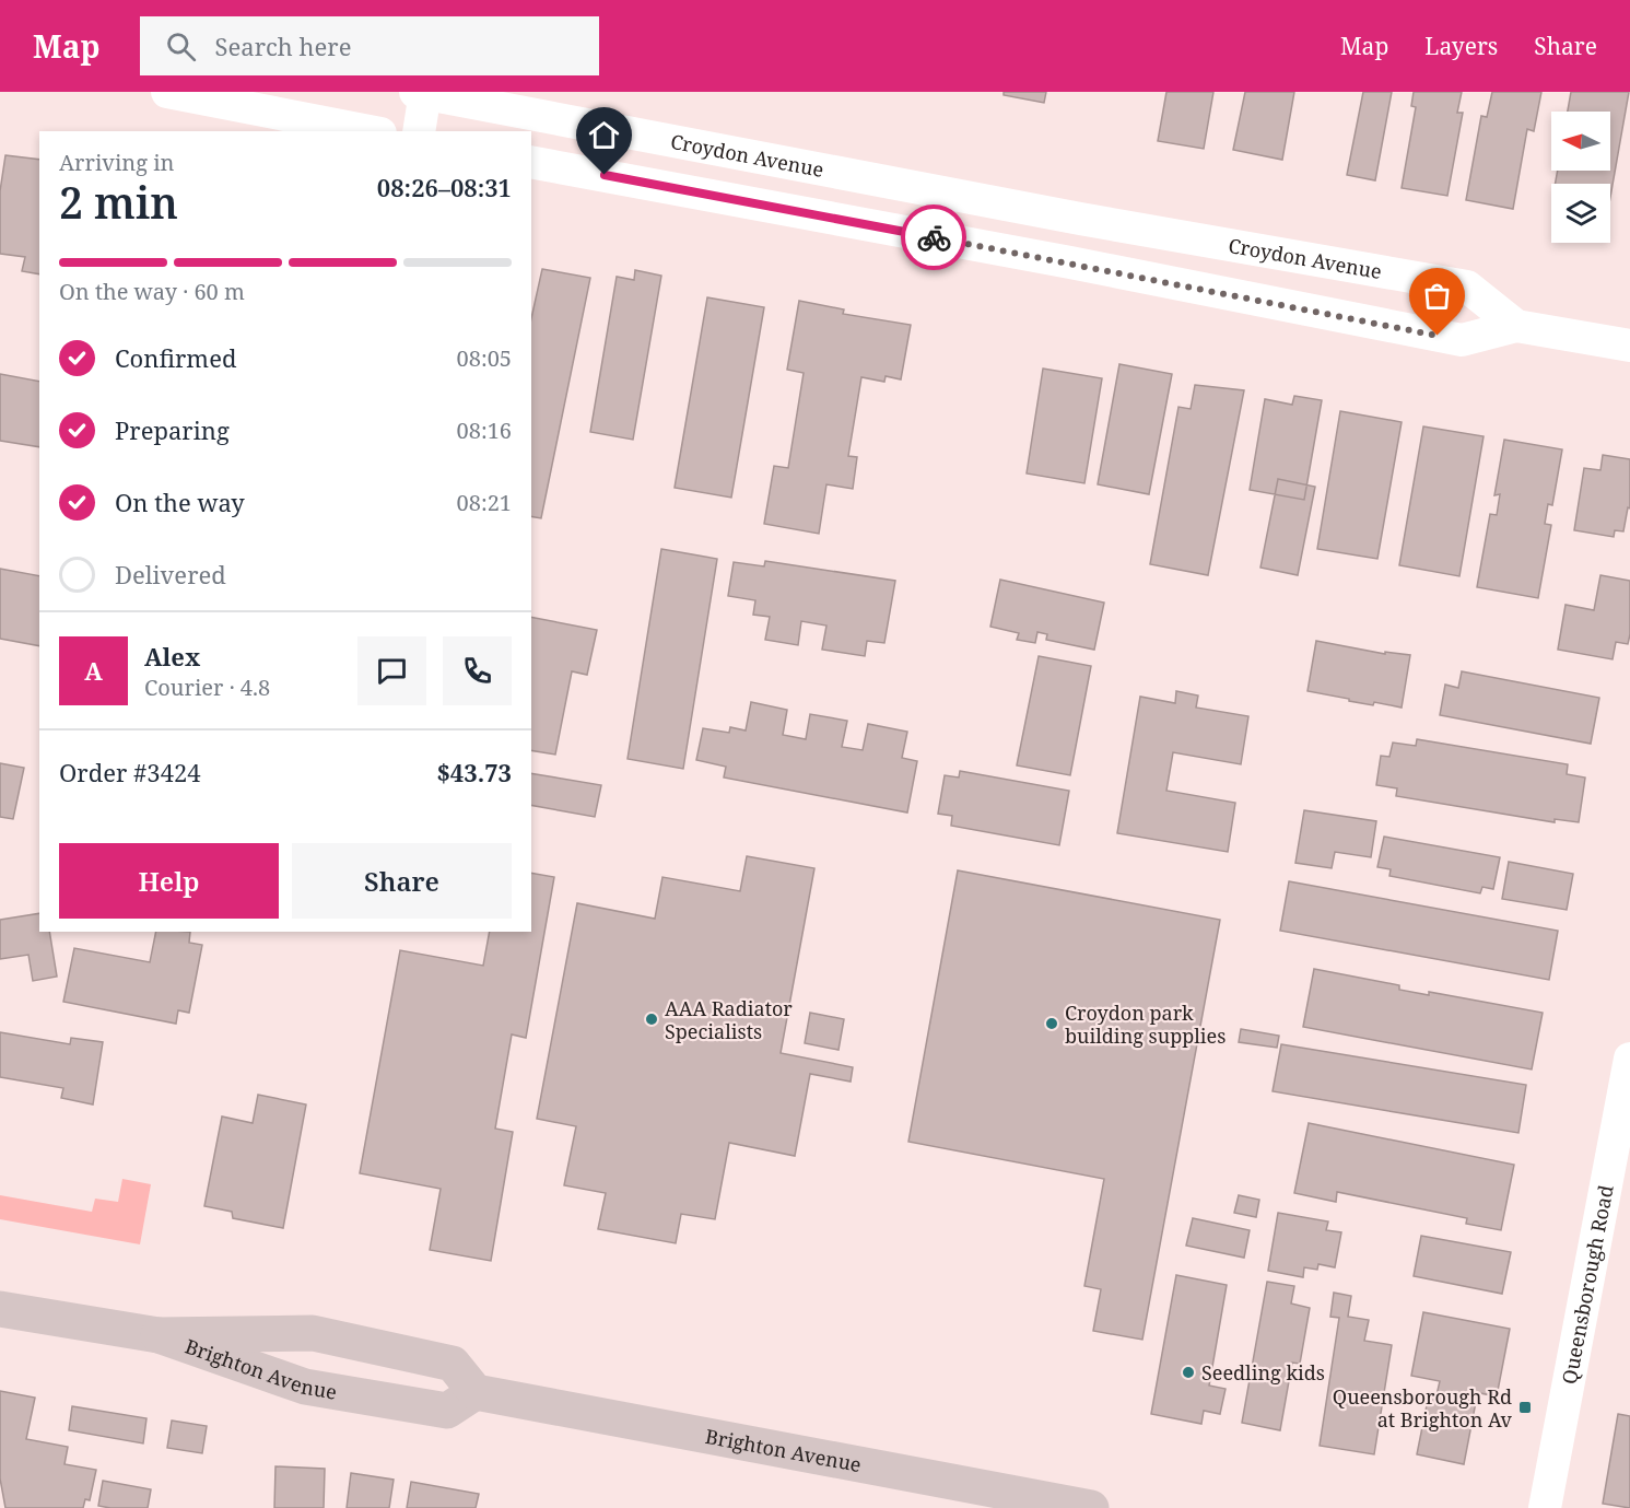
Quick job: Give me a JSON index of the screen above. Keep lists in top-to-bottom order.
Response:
{
  "streets": {
    "main road": ["Brighton Avenue"],
    "street": ["Croydon Avenue", "Queensborough Road"]
  },
  "places": {
    "other": ["AAA Radiator Specialists", "Croydon park building supplies", "Seedling kids"],
    "transit": ["Queensborough Rd at Brighton Av"]
  },
  "north": "left",
  "page": {
    "header": "Map",
    "search": "Search here",
    "nav": ["Map", "Layers", "Share"],
    "heading": ["2 min", "Arriving in", "08:26–08:31"],
    "panel": [
      "Alex",
      "Courier · 4.8",
      "Order #3424",
      "$43.73"
    ],
    "bar": "On the way · 60 m",
    "list": [
      ["Confirmed", "08:05"],
      ["Preparing", "08:16"],
      ["On the way", "08:21"],
      "Delivered"
    ],
    "round": "A",
    "buttons": ["Help", "Share"]
  }
}
